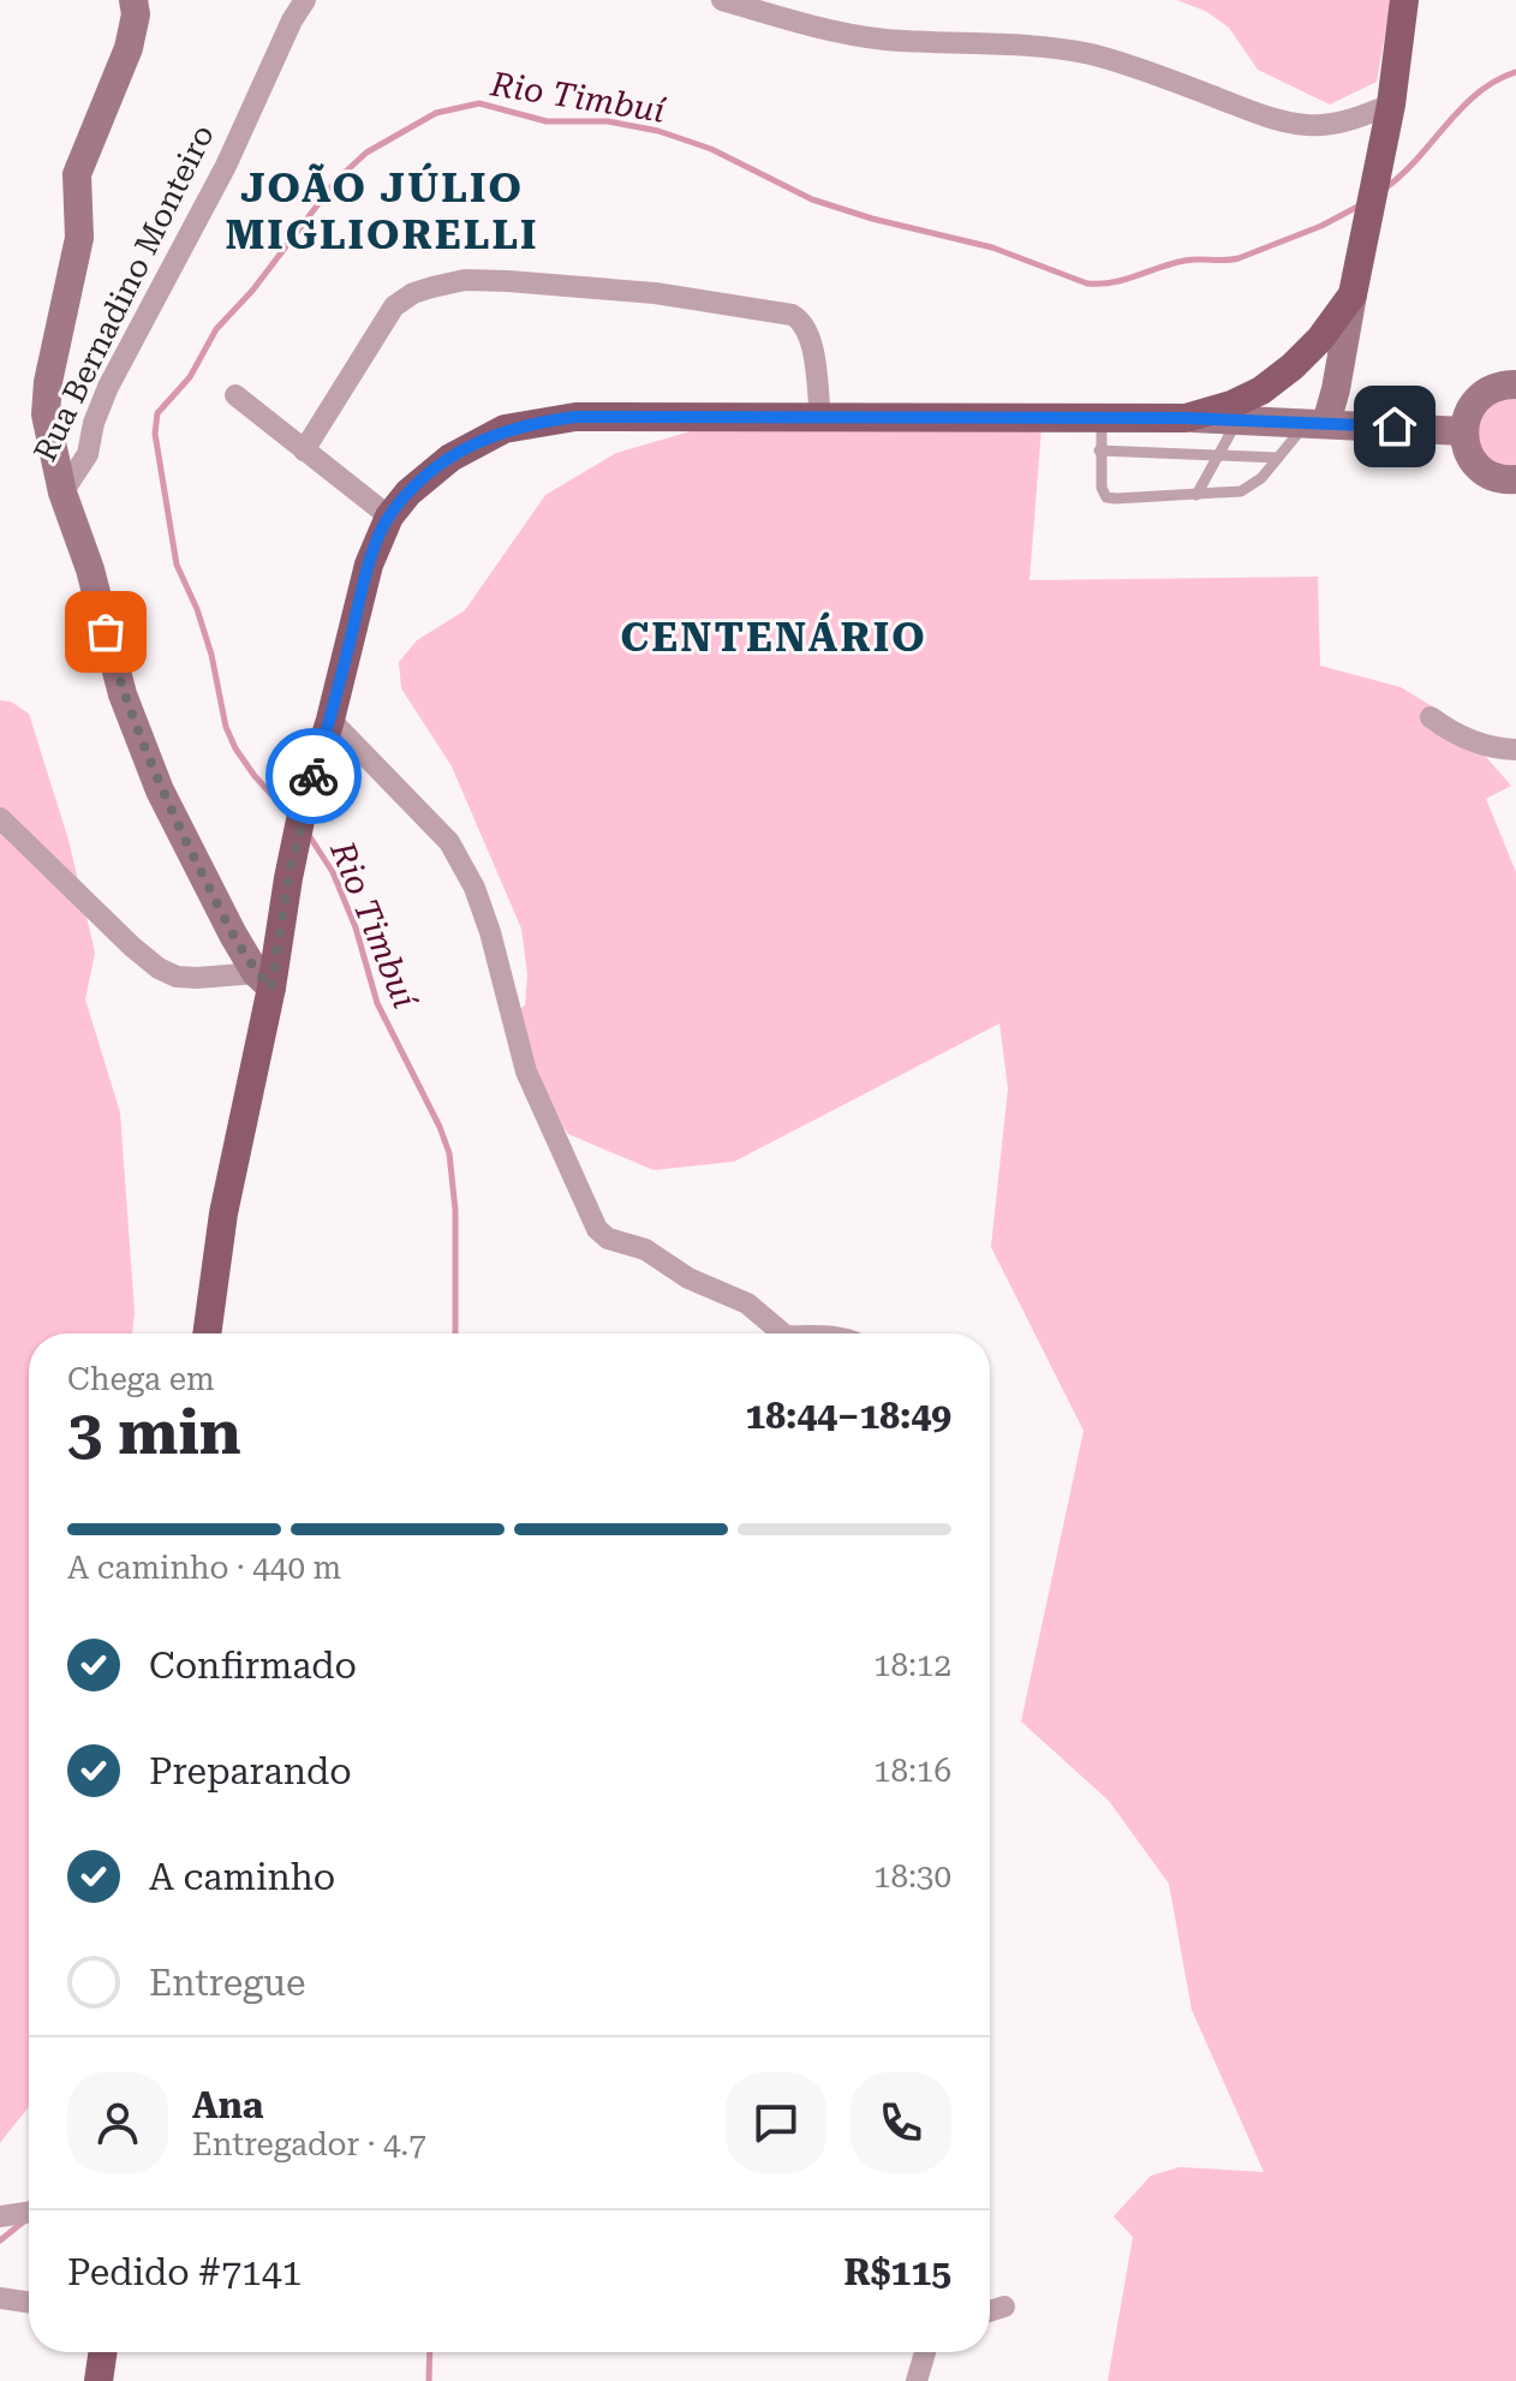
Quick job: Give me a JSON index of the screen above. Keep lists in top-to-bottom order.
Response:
{
  "streets": {
    "street": ["Rua Bernadino Monteiro"]
  },
  "districts": ["JOÃO JÚLIO MIGLIORELLI", "CENTENÁRIO"],
  "water": ["Rio Timbuí"],
  "page": {
    "heading": ["3 min", "Chega em", "18:44–18:49"],
    "panel": [
      "Ana",
      "Entregador · 4.7",
      "Pedido #7141",
      "R$115"
    ],
    "bar": "A caminho · 440 m",
    "list": [
      ["Confirmado", "18:12"],
      ["Preparando", "18:16"],
      ["A caminho", "18:30"],
      "Entregue"
    ]
  }
}
